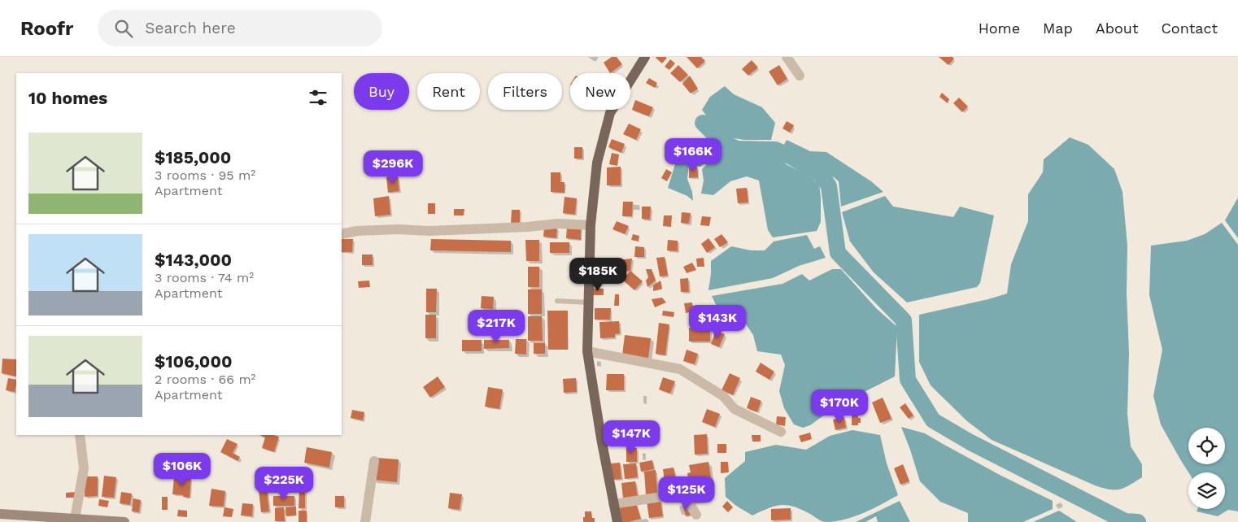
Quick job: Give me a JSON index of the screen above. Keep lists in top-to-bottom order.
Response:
{
  "page": {
    "header": "Roofr",
    "search": "Search here",
    "nav": [
      "Home",
      "Map",
      "About",
      "Contact"
    ],
    "chip": [
      "Buy",
      "Rent",
      "Filters",
      "New"
    ],
    "heading": "10 homes",
    "list": [
      {
        "name": "$185,000",
        "note": "3 rooms · 95 m² · Apartment"
      },
      {
        "name": "$143,000",
        "note": "3 rooms · 74 m² · Apartment"
      },
      {
        "name": "$106,000",
        "note": "2 rooms · 66 m² · Apartment"
      }
    ],
    "price": [
      "$166K",
      "$296K",
      "$185K",
      "$143K",
      "$217K",
      "$170K",
      "$147K",
      "$106K",
      "$225K",
      "$125K"
    ]
  }
}
